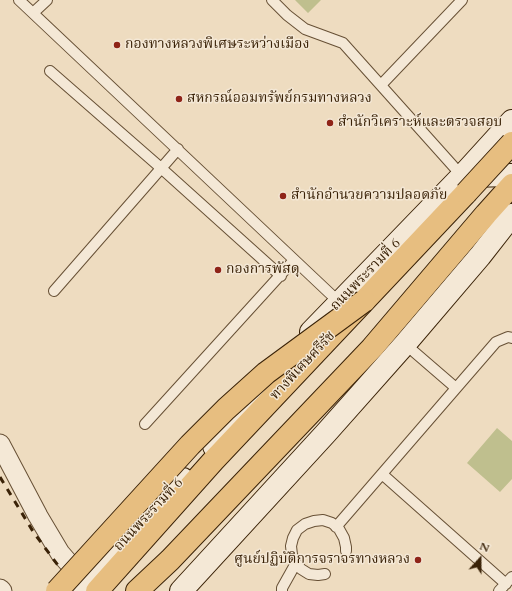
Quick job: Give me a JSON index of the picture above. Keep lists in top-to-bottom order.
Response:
{
  "streets": {
    "highway": ["ทางพิเศษศรีรัช"],
    "main road": ["ถนนพระรามที่ 6"]
  },
  "crossings": [
    ["ถนนพระรามที่ 6", "ทางพิเศษศรีรัช"]
  ],
  "places": [
    "กองทางหลวงพิเศษระหว่างเมือง",
    "สหกรณ์ออมทรัพย์กรมทางหลวง",
    "สำนักวิเคราะห์และตรวจสอบ",
    "สำนักอำนวยความปลอดภัย",
    "กองการพัสดุ",
    "ศูนย์ปฏิบัติการจราจรทางหลวง"
  ],
  "north": "top"
}
